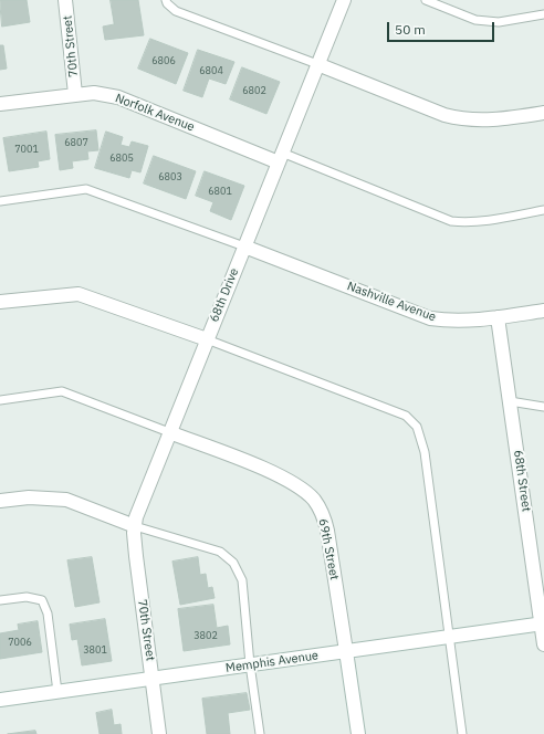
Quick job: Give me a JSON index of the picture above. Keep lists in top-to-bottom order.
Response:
{
  "streets": {
    "street": [
      "70th Street",
      "Norfolk Avenue",
      "68th Drive",
      "Nashville Avenue",
      "68th Street",
      "69th Street",
      "Memphis Avenue"
    ]
  },
  "crossings": [
    ["70th Street", "Norfolk Avenue"],
    ["70th Street", "68th Drive"],
    ["70th Street", "Memphis Avenue"],
    ["Norfolk Avenue", "68th Drive"],
    ["68th Drive", "Nashville Avenue"],
    ["68th Drive", "69th Street"],
    ["Nashville Avenue", "68th Street"],
    ["68th Street", "Memphis Avenue"],
    ["69th Street", "Memphis Avenue"]
  ],
  "house_numbers": [
    "6806",
    "6804",
    "6802",
    "6807",
    "7001",
    "6805",
    "6803",
    "6801",
    "3802",
    "7006",
    "3801"
  ],
  "scale_bar": "50 m"
}
